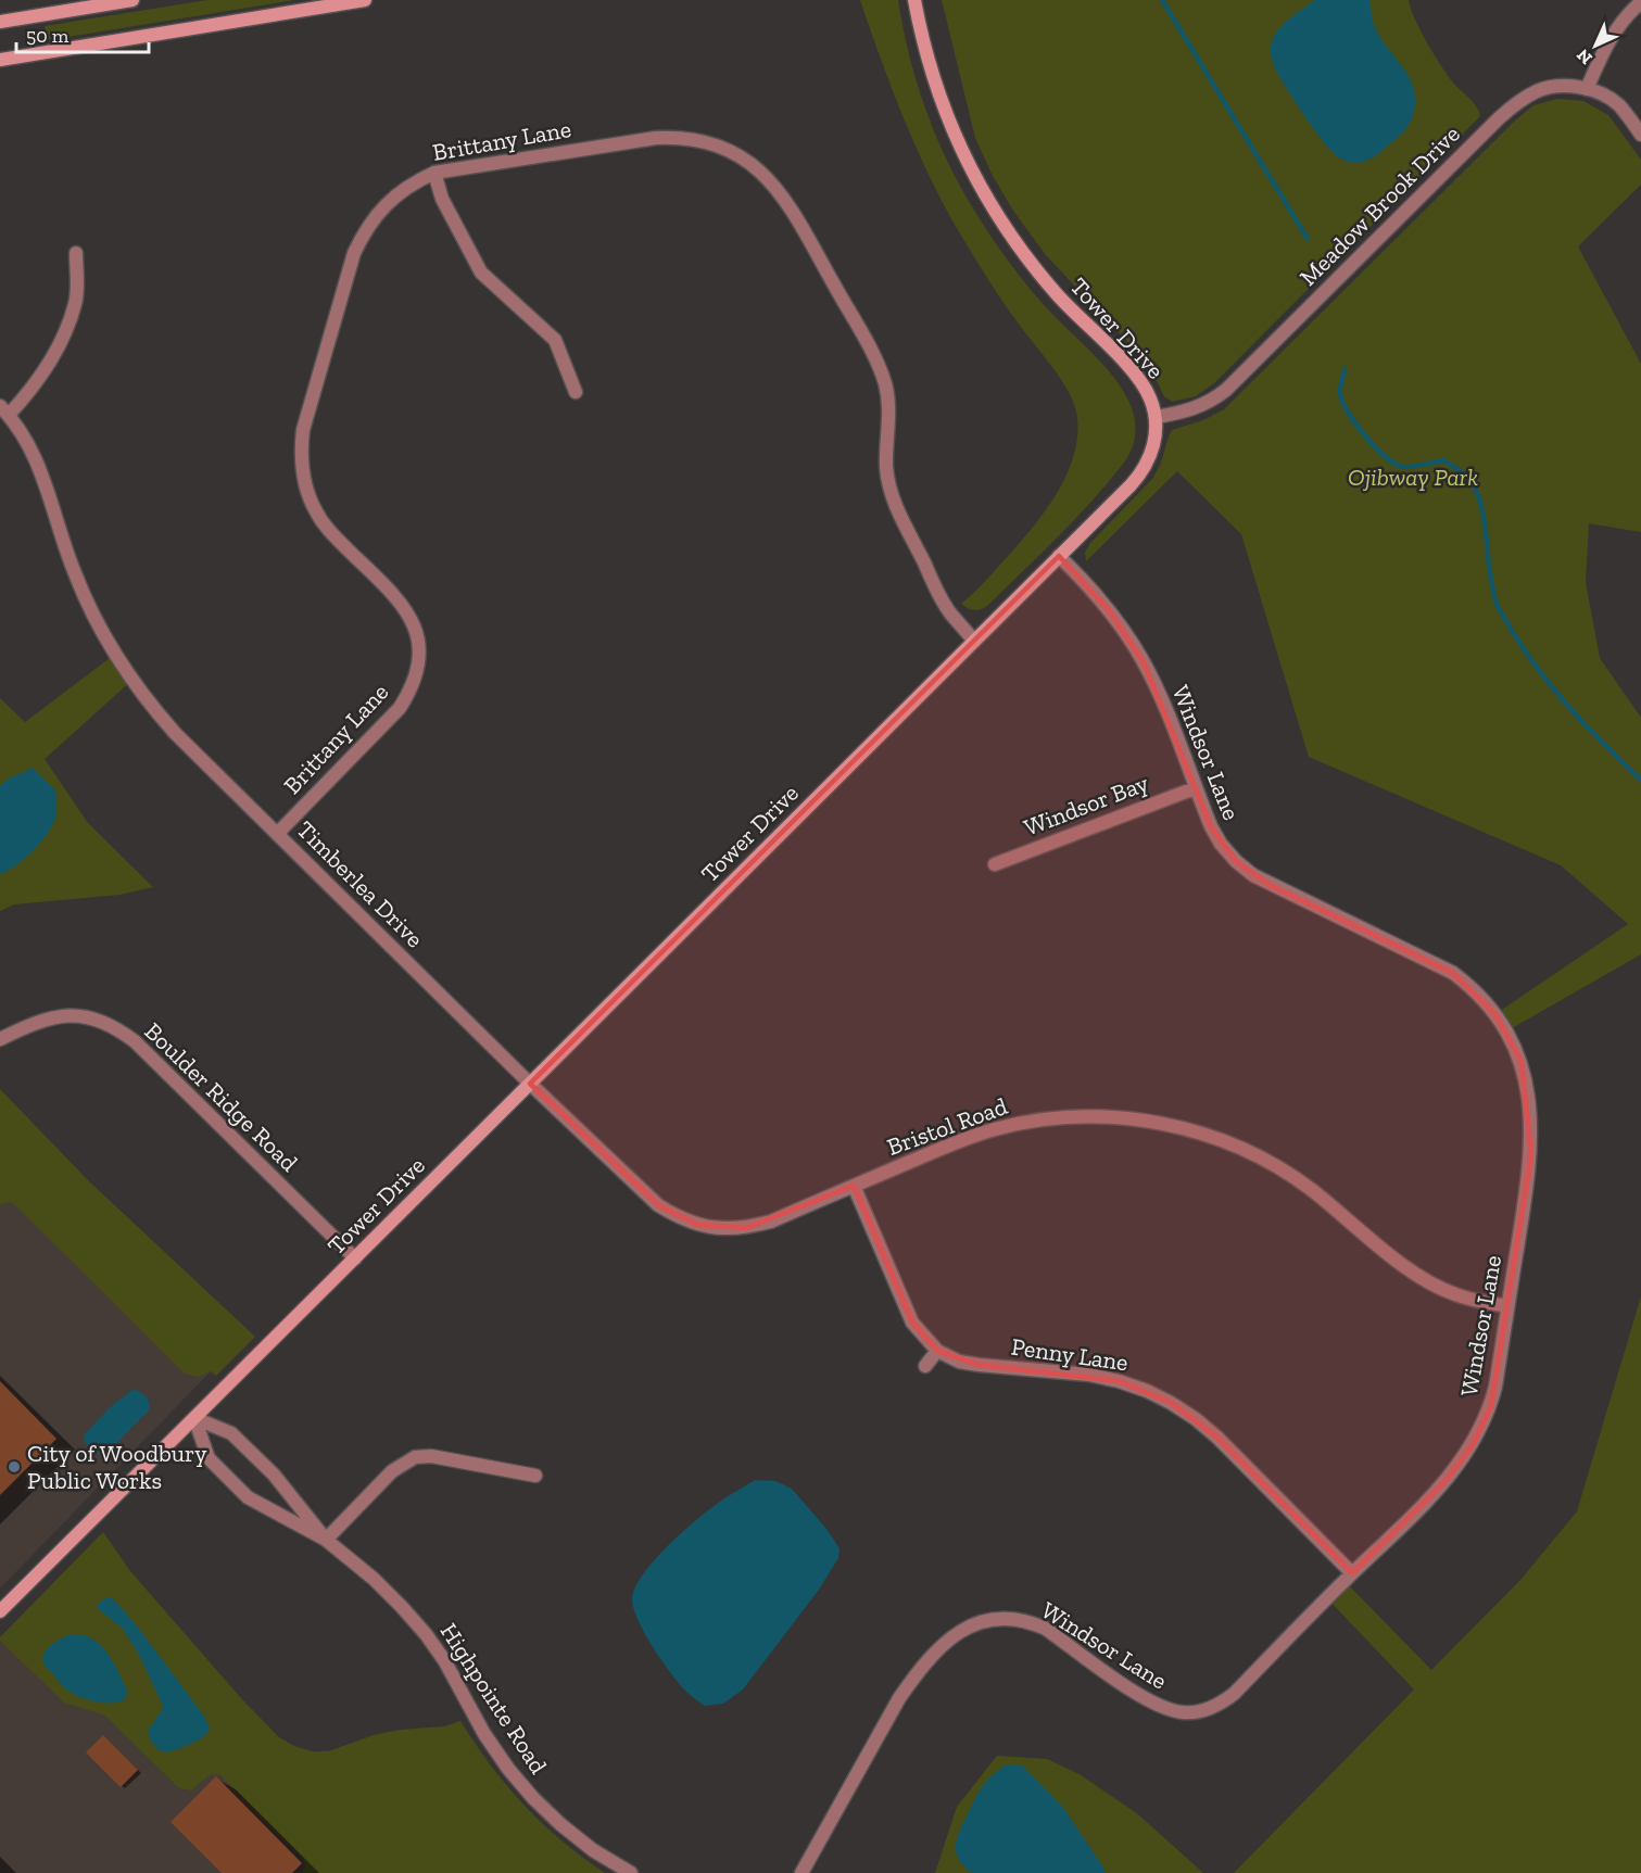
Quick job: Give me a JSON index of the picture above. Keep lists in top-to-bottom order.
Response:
{
  "streets": {
    "street": [
      "Brittany Lane",
      "Meadow Brook Drive",
      "Tower Drive",
      "Windsor Lane",
      "Windsor Bay",
      "Timberlea Drive",
      "Boulder Ridge Road",
      "Bristol Road",
      "Penny Lane",
      "Highpointe Road"
    ]
  },
  "crossings": [
    ["Brittany Lane", "Tower Drive"],
    ["Brittany Lane", "Timberlea Drive"],
    ["Meadow Brook Drive", "Tower Drive"],
    ["Tower Drive", "Windsor Lane"],
    ["Tower Drive", "Timberlea Drive"],
    ["Tower Drive", "Boulder Ridge Road"],
    ["Tower Drive", "Bristol Road"],
    ["Tower Drive", "Highpointe Road"],
    ["Windsor Lane", "Windsor Bay"],
    ["Windsor Lane", "Bristol Road"],
    ["Windsor Lane", "Penny Lane"],
    ["Timberlea Drive", "Bristol Road"],
    ["Bristol Road", "Penny Lane"]
  ],
  "parks": ["Ojibway Park"],
  "places": ["City of Woodbury Public Works"],
  "scale_bar": "50 m",
  "north": "bottom left"
}
